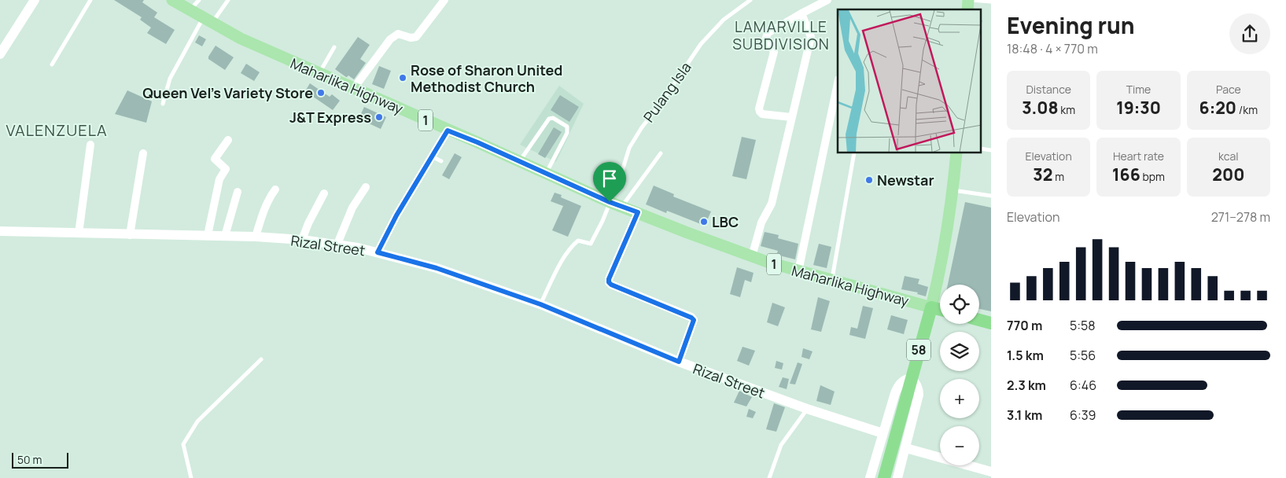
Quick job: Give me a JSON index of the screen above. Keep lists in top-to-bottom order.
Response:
{
  "streets": {
    "highway": ["Maharlika Highway", "1", "58"],
    "street": ["Rizal Street"],
    "lane": ["Pulang Isla"]
  },
  "crossings": [
    ["Maharlika Highway", "Pulang Isla"],
    ["Maharlika Highway", "58"],
    ["Pulang Isla", "Rizal Street"]
  ],
  "districts": ["LAMARVILLE SUBDIVISION", "VALENZUELA"],
  "places": [
    "Rose of Sharon United Methodist Church",
    "Queen Vel's Variety Store",
    "J&T Express",
    "Newstar",
    "LBC"
  ],
  "scale_bar": "50 m",
  "page": {
    "heading": ["Evening run", "18:48 · 4 × 770 m"],
    "stats": [
      ["Distance", "3.08 km"],
      ["Time", "19:30"],
      ["Pace", "6:20 /km"],
      ["Elevation", "32 m"],
      ["Heart rate", "166 bpm"],
      ["kcal", "200"]
    ],
    "chart": ["Elevation", "271–278 m"],
    "map_buttons": ["+", "−"],
    "list": [
      {
        "name": "770 m",
        "note": "5:58"
      },
      {
        "name": "1.5 km",
        "note": "5:56"
      },
      {
        "name": "2.3 km",
        "note": "6:46"
      },
      {
        "name": "3.1 km",
        "note": "6:39"
      }
    ],
    "scale": "50 m"
  }
}
